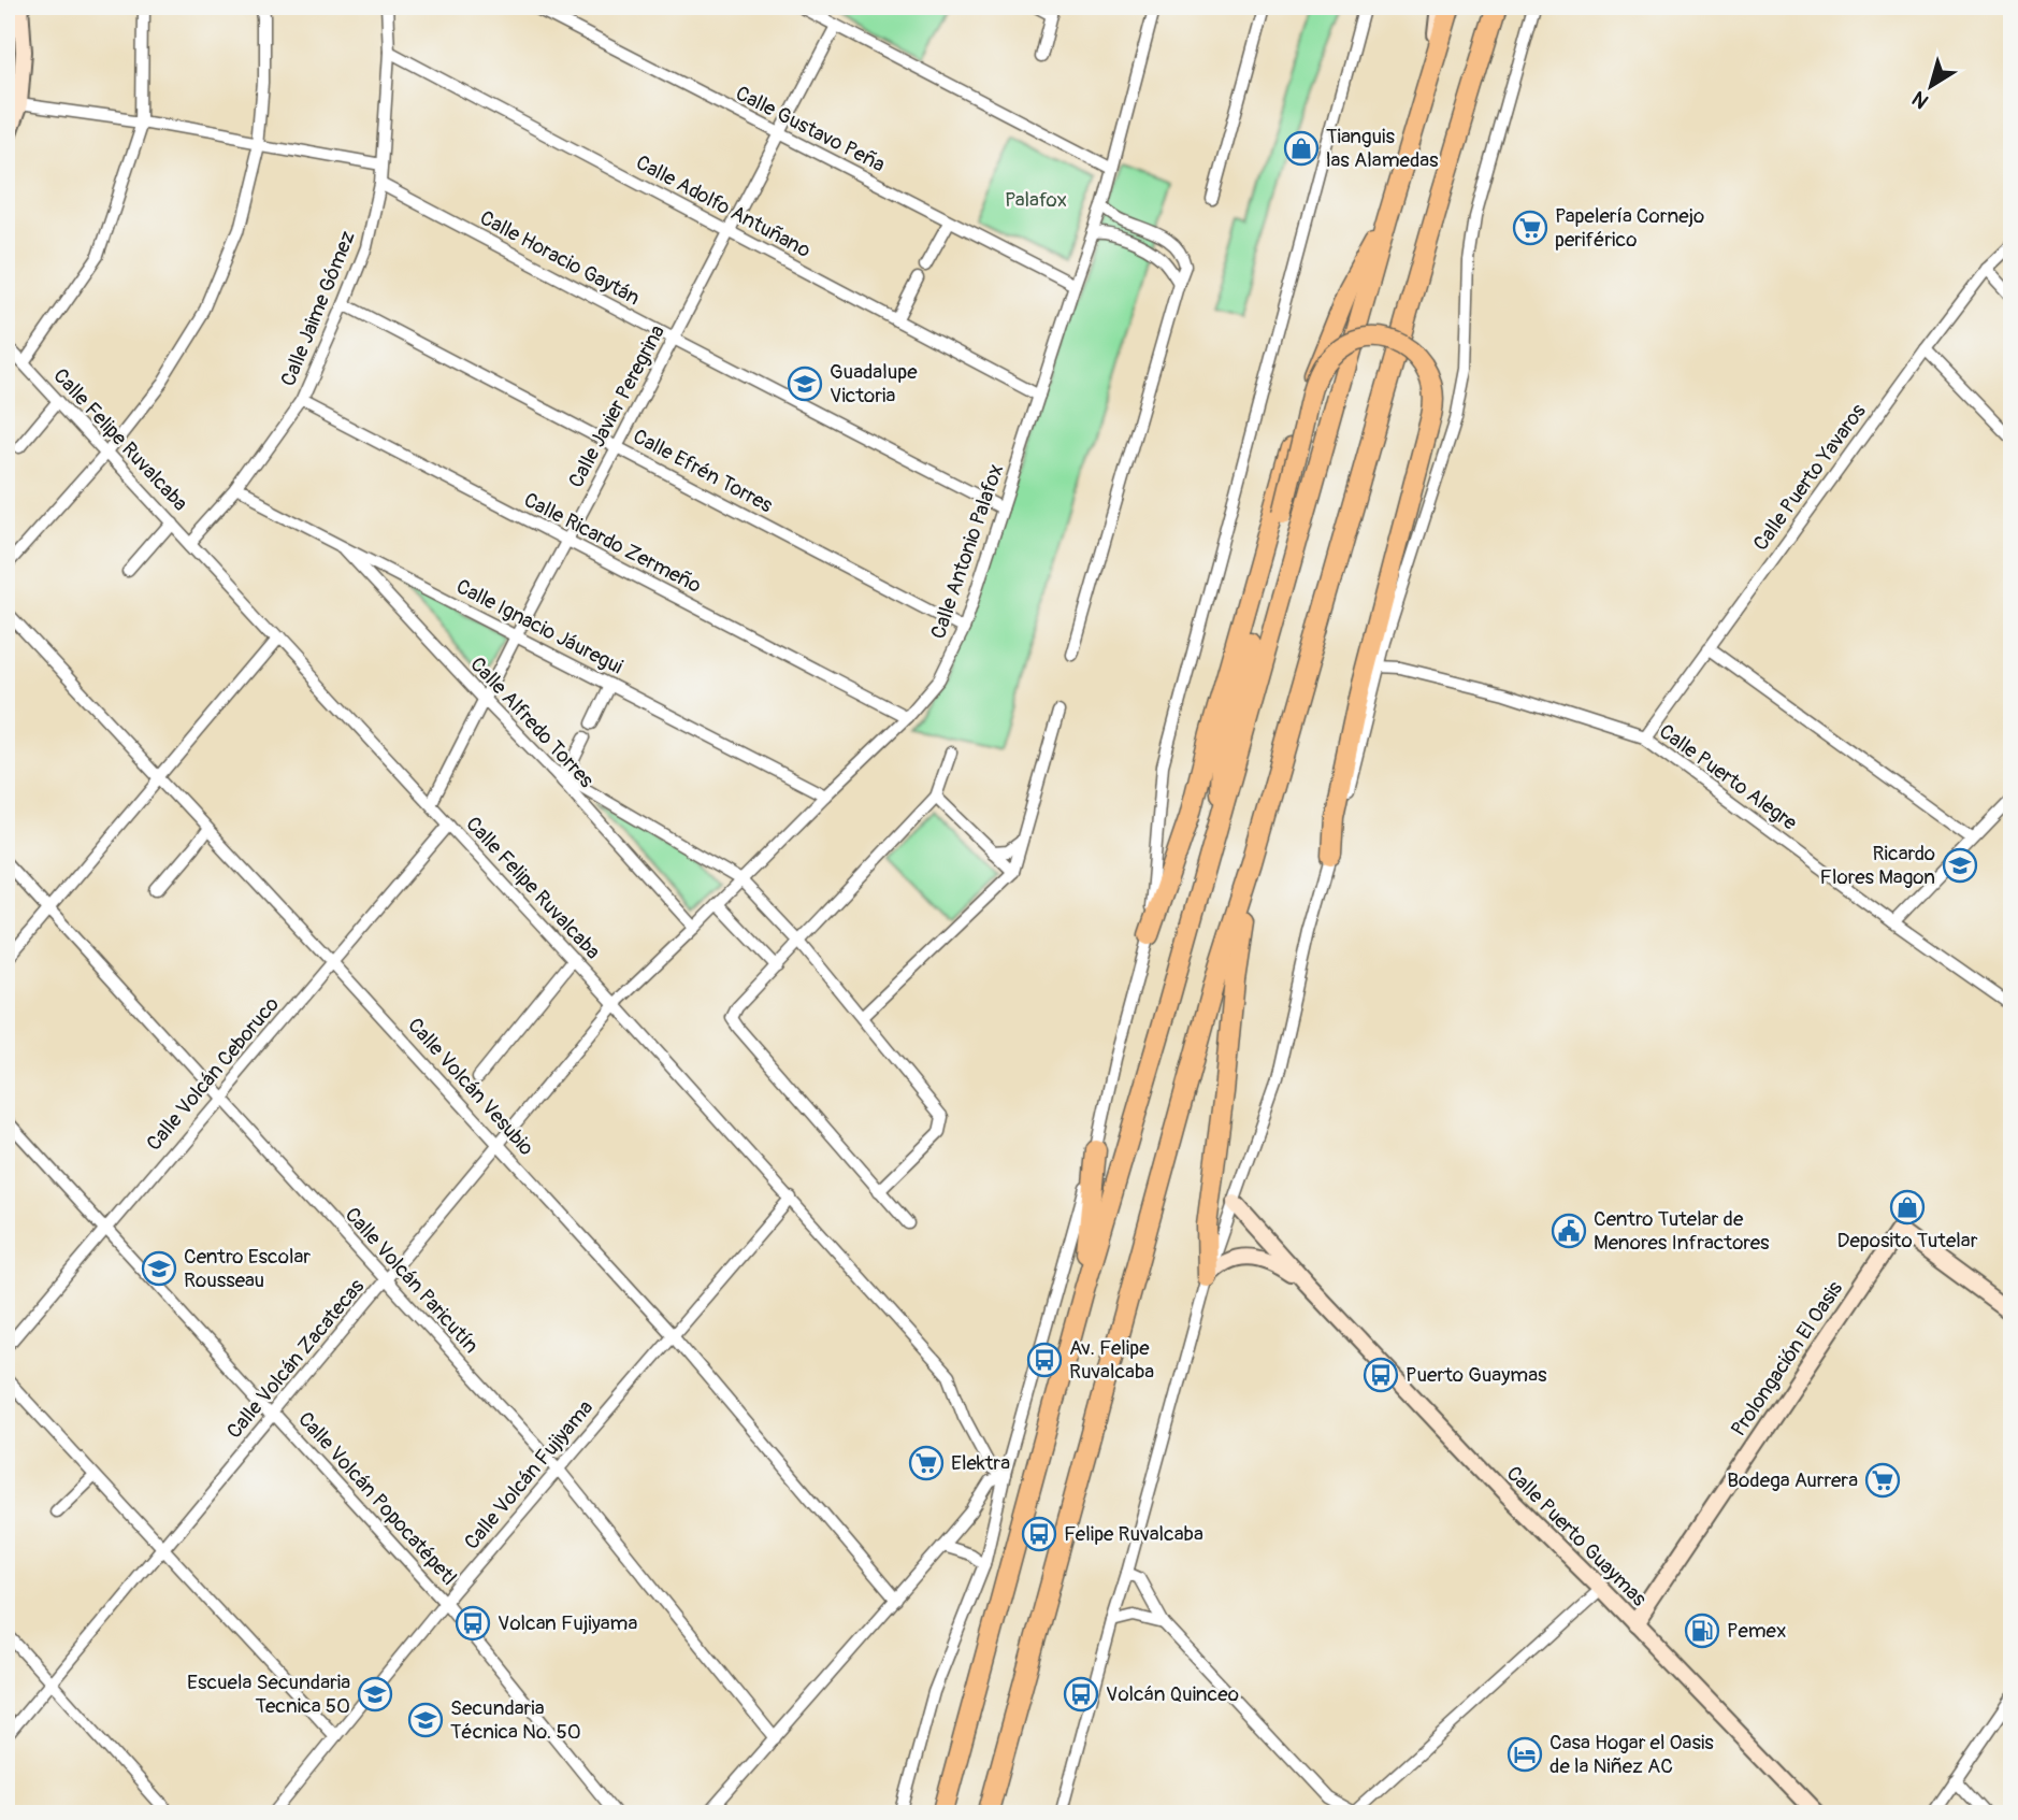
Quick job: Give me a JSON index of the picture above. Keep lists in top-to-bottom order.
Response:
{
  "streets": {
    "street": [
      "Calle Gustavo Peña",
      "Calle Adolfo Antuñano",
      "Calle Horacio Gaytán",
      "Calle Jaime Gómez",
      "Calle Javier Peregrina",
      "Calle Felipe Ruvalcaba",
      "Calle Efrén Torres",
      "Calle Puerto Yavaros",
      "Calle Ricardo Zermeño",
      "Calle Antonio Palafox",
      "Calle Ignacio Jáuregui",
      "Calle Alfredo Torres",
      "Calle Puerto Alegre",
      "Calle Volcán Ceboruco",
      "Calle Volcán Vesubio",
      "Calle Volcán Paricutín",
      "Calle Volcán Zacatecas",
      "Prolongación El Oasis",
      "Calle Volcán Fujiyama",
      "Calle Volcán Popocatépetl",
      "Calle Puerto Guaymas"
    ]
  },
  "crossings": [
    ["Calle Gustavo Peña", "Calle Javier Peregrina"],
    ["Calle Gustavo Peña", "Calle Antonio Palafox"],
    ["Calle Adolfo Antuñano", "Calle Jaime Gómez"],
    ["Calle Adolfo Antuñano", "Calle Javier Peregrina"],
    ["Calle Adolfo Antuñano", "Calle Antonio Palafox"],
    ["Calle Horacio Gaytán", "Calle Jaime Gómez"],
    ["Calle Horacio Gaytán", "Calle Javier Peregrina"],
    ["Calle Horacio Gaytán", "Calle Antonio Palafox"],
    ["Calle Jaime Gómez", "Calle Felipe Ruvalcaba"],
    ["Calle Jaime Gómez", "Calle Efrén Torres"],
    ["Calle Jaime Gómez", "Calle Ricardo Zermeño"],
    ["Calle Jaime Gómez", "Calle Ignacio Jáuregui"],
    ["Calle Javier Peregrina", "Calle Felipe Ruvalcaba"],
    ["Calle Javier Peregrina", "Calle Efrén Torres"],
    ["Calle Javier Peregrina", "Calle Ricardo Zermeño"],
    ["Calle Javier Peregrina", "Calle Ignacio Jáuregui"],
    ["Calle Javier Peregrina", "Calle Alfredo Torres"],
    ["Calle Felipe Ruvalcaba", "Calle Antonio Palafox"],
    ["Calle Felipe Ruvalcaba", "Calle Volcán Ceboruco"],
    ["Calle Felipe Ruvalcaba", "Calle Volcán Zacatecas"],
    ["Calle Felipe Ruvalcaba", "Calle Volcán Fujiyama"],
    ["Calle Efrén Torres", "Calle Antonio Palafox"],
    ["Calle Puerto Yavaros", "Calle Puerto Alegre"],
    ["Calle Ricardo Zermeño", "Calle Antonio Palafox"],
    ["Calle Antonio Palafox", "Calle Ignacio Jáuregui"],
    ["Calle Antonio Palafox", "Calle Alfredo Torres"],
    ["Calle Antonio Palafox", "Calle Volcán Zacatecas"],
    ["Calle Ignacio Jáuregui", "Calle Alfredo Torres"],
    ["Calle Volcán Ceboruco", "Calle Volcán Vesubio"],
    ["Calle Volcán Ceboruco", "Calle Volcán Paricutín"],
    ["Calle Volcán Ceboruco", "Calle Volcán Popocatépetl"],
    ["Calle Volcán Vesubio", "Calle Volcán Zacatecas"],
    ["Calle Volcán Vesubio", "Calle Volcán Fujiyama"],
    ["Calle Volcán Paricutín", "Calle Volcán Zacatecas"],
    ["Calle Volcán Paricutín", "Calle Volcán Fujiyama"],
    ["Calle Volcán Zacatecas", "Calle Volcán Popocatépetl"],
    ["Prolongación El Oasis", "Calle Puerto Guaymas"],
    ["Calle Volcán Fujiyama", "Calle Volcán Popocatépetl"]
  ],
  "parks": ["Palafox"],
  "places": {
    "shop": ["Tianguis las Alamedas", "Deposito Tutelar"],
    "supermarket": ["Papelería Cornejo periférico", "Elektra", "Bodega Aurrera"],
    "school or university": [
      "Guadalupe Victoria",
      "Ricardo Flores Magon",
      "Centro Escolar Rousseau",
      "Escuela Secundaria Tecnica 50",
      "Secundaria Técnica No. 50"
    ],
    "public building": ["Centro Tutelar de Menores Infractores"],
    "bus stop": [
      "Av. Felipe Ruvalcaba",
      "Puerto Guaymas",
      "Felipe Ruvalcaba",
      "Volcan Fujiyama",
      "Volcán Quinceo"
    ],
    "fuel station": ["Pemex"],
    "hotel": ["Casa Hogar el Oasis de la Niñez AC"]
  },
  "north": "bottom left"
}
